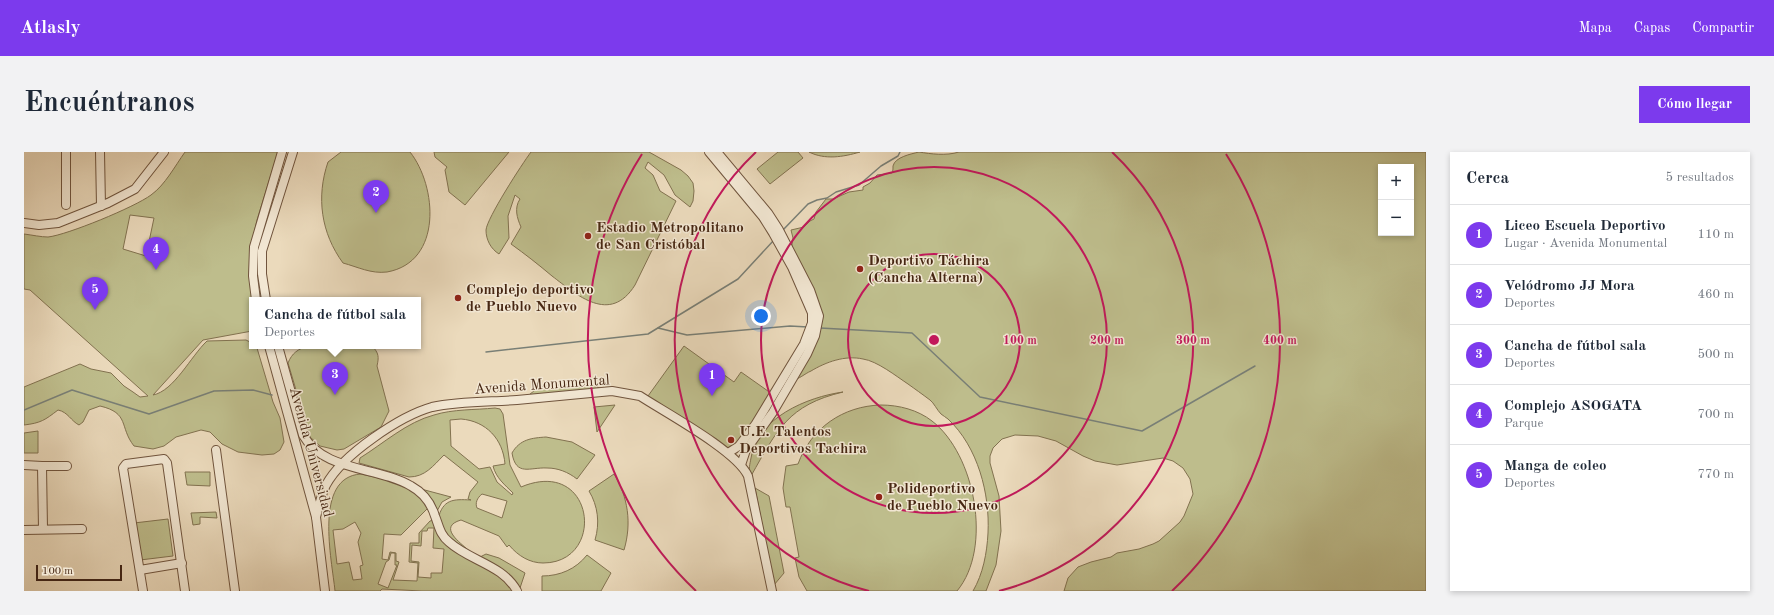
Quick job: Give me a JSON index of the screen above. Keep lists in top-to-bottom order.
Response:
{
  "streets": {
    "street": ["Avenida Monumental", "Avenida Universidad"]
  },
  "crossings": [
    ["Avenida Monumental", "Avenida Universidad"]
  ],
  "places": [
    "Estadio Metropolitano de San Cristóbal",
    "Deportivo Táchira (Cancha Alterna)",
    "Complejo deportivo de Pueblo Nuevo",
    "U.E. Talentos Deportivos Tachira",
    "Polideportivo de Pueblo Nuevo"
  ],
  "scale_bar": "100 m",
  "page": {
    "header": "Atlasly",
    "nav": ["Mapa", "Capas", "Compartir"],
    "buttons": "Cómo llegar",
    "title": "Encuéntranos",
    "heading": ["Cerca", "5 resultados"],
    "map_buttons": ["+", "−"],
    "pins": [
      "2",
      "4",
      "5",
      "3",
      "1"
    ],
    "list": [
      {
        "mark": "1",
        "name": "Liceo Escuela Deportivo",
        "note": "Lugar · Avenida Monumental",
        "value": "110 m"
      },
      {
        "mark": "2",
        "name": "Velódromo JJ Mora",
        "note": "Deportes",
        "value": "460 m"
      },
      {
        "mark": "3",
        "name": "Cancha de fútbol sala",
        "note": "Deportes",
        "value": "500 m"
      },
      {
        "mark": "4",
        "name": "Complejo ASOGATA",
        "note": "Parque",
        "value": "700 m"
      },
      {
        "mark": "5",
        "name": "Manga de coleo",
        "note": "Deportes",
        "value": "770 m"
      }
    ],
    "popup": ["Cancha de fútbol sala", "Deportes"],
    "scale": "100 m"
  },
  "rings": [
    "100 m",
    "200 m",
    "300 m",
    "400 m"
  ]
}
